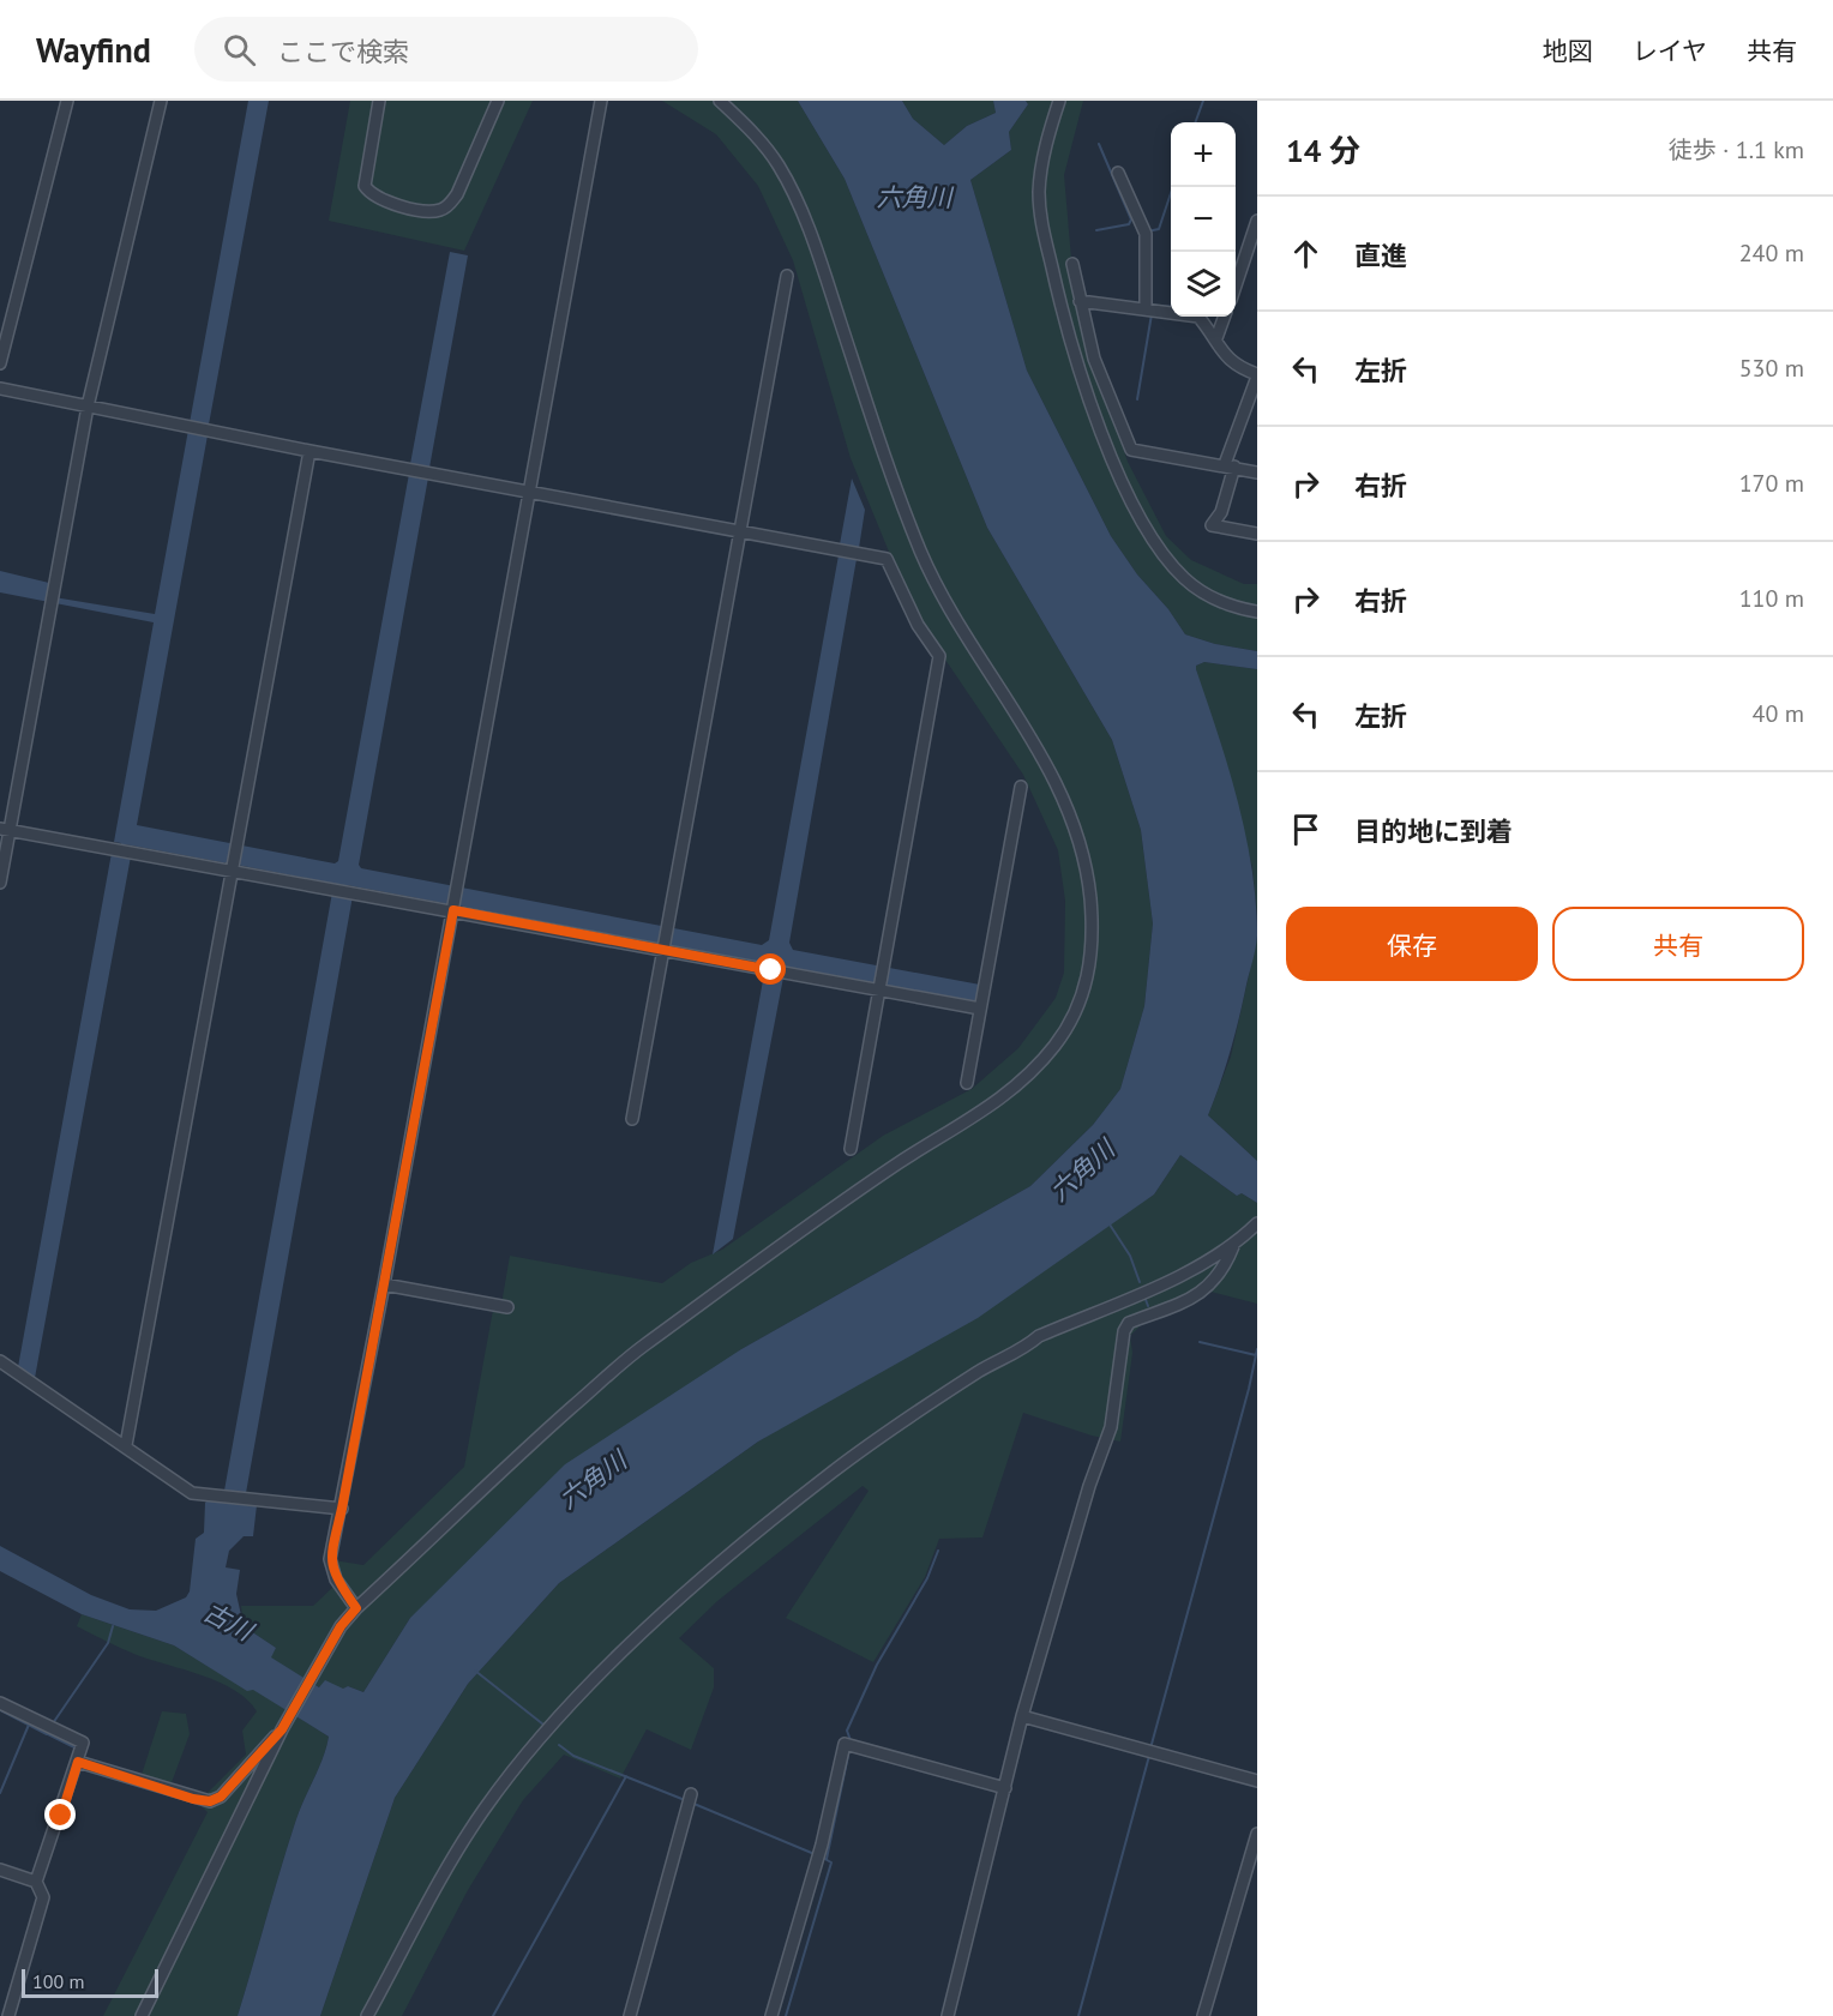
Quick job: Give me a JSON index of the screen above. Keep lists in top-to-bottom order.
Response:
{
  "water": ["六角川", "古川"],
  "scale_bar": "100 m",
  "page": {
    "header": "Wayfind",
    "search": "ここで検索",
    "nav": ["地図", "レイヤ", "共有"],
    "heading": ["14 分", "徒歩 · 1.1 km"],
    "map_buttons": ["+", "−"],
    "list": [
      ["直進", "240 m"],
      ["左折", "530 m"],
      ["右折", "170 m"],
      ["右折", "110 m"],
      ["左折", "40 m"],
      "目的地に到着"
    ],
    "buttons": ["保存", "共有"],
    "scale": "100 m"
  }
}
